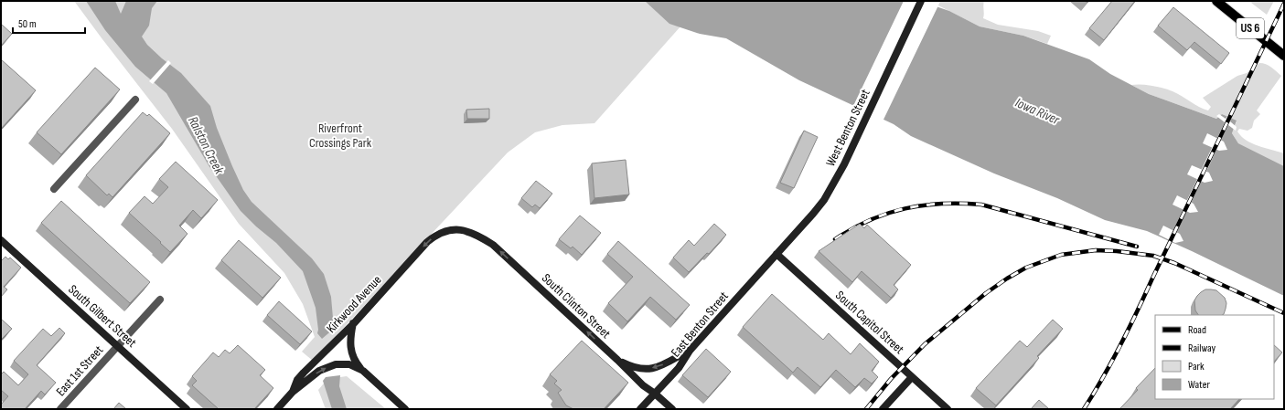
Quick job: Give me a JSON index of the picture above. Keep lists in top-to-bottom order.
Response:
{
  "streets": {
    "main road": ["US 6"],
    "street": [
      "West Benton Street",
      "Kirkwood Avenue",
      "South Clinton Street",
      "South Gilbert Street",
      "South Capitol Street",
      "East Benton Street",
      "East 1st Street"
    ]
  },
  "crossings": [
    ["West Benton Street", "South Capitol Street"],
    ["West Benton Street", "East Benton Street"],
    ["Kirkwood Avenue", "South Clinton Street"],
    ["South Clinton Street", "East Benton Street"],
    ["South Gilbert Street", "East 1st Street"],
    ["South Capitol Street", "East Benton Street"]
  ],
  "one_way": ["Kirkwood Avenue", "South Clinton Street"],
  "water": ["Iowa River", "Ralston Creek"],
  "parks": ["Riverfront Crossings Park"],
  "legend": [
    "Road",
    "Railway",
    "Park",
    "Water"
  ],
  "scale_bar": "50 m"
}
